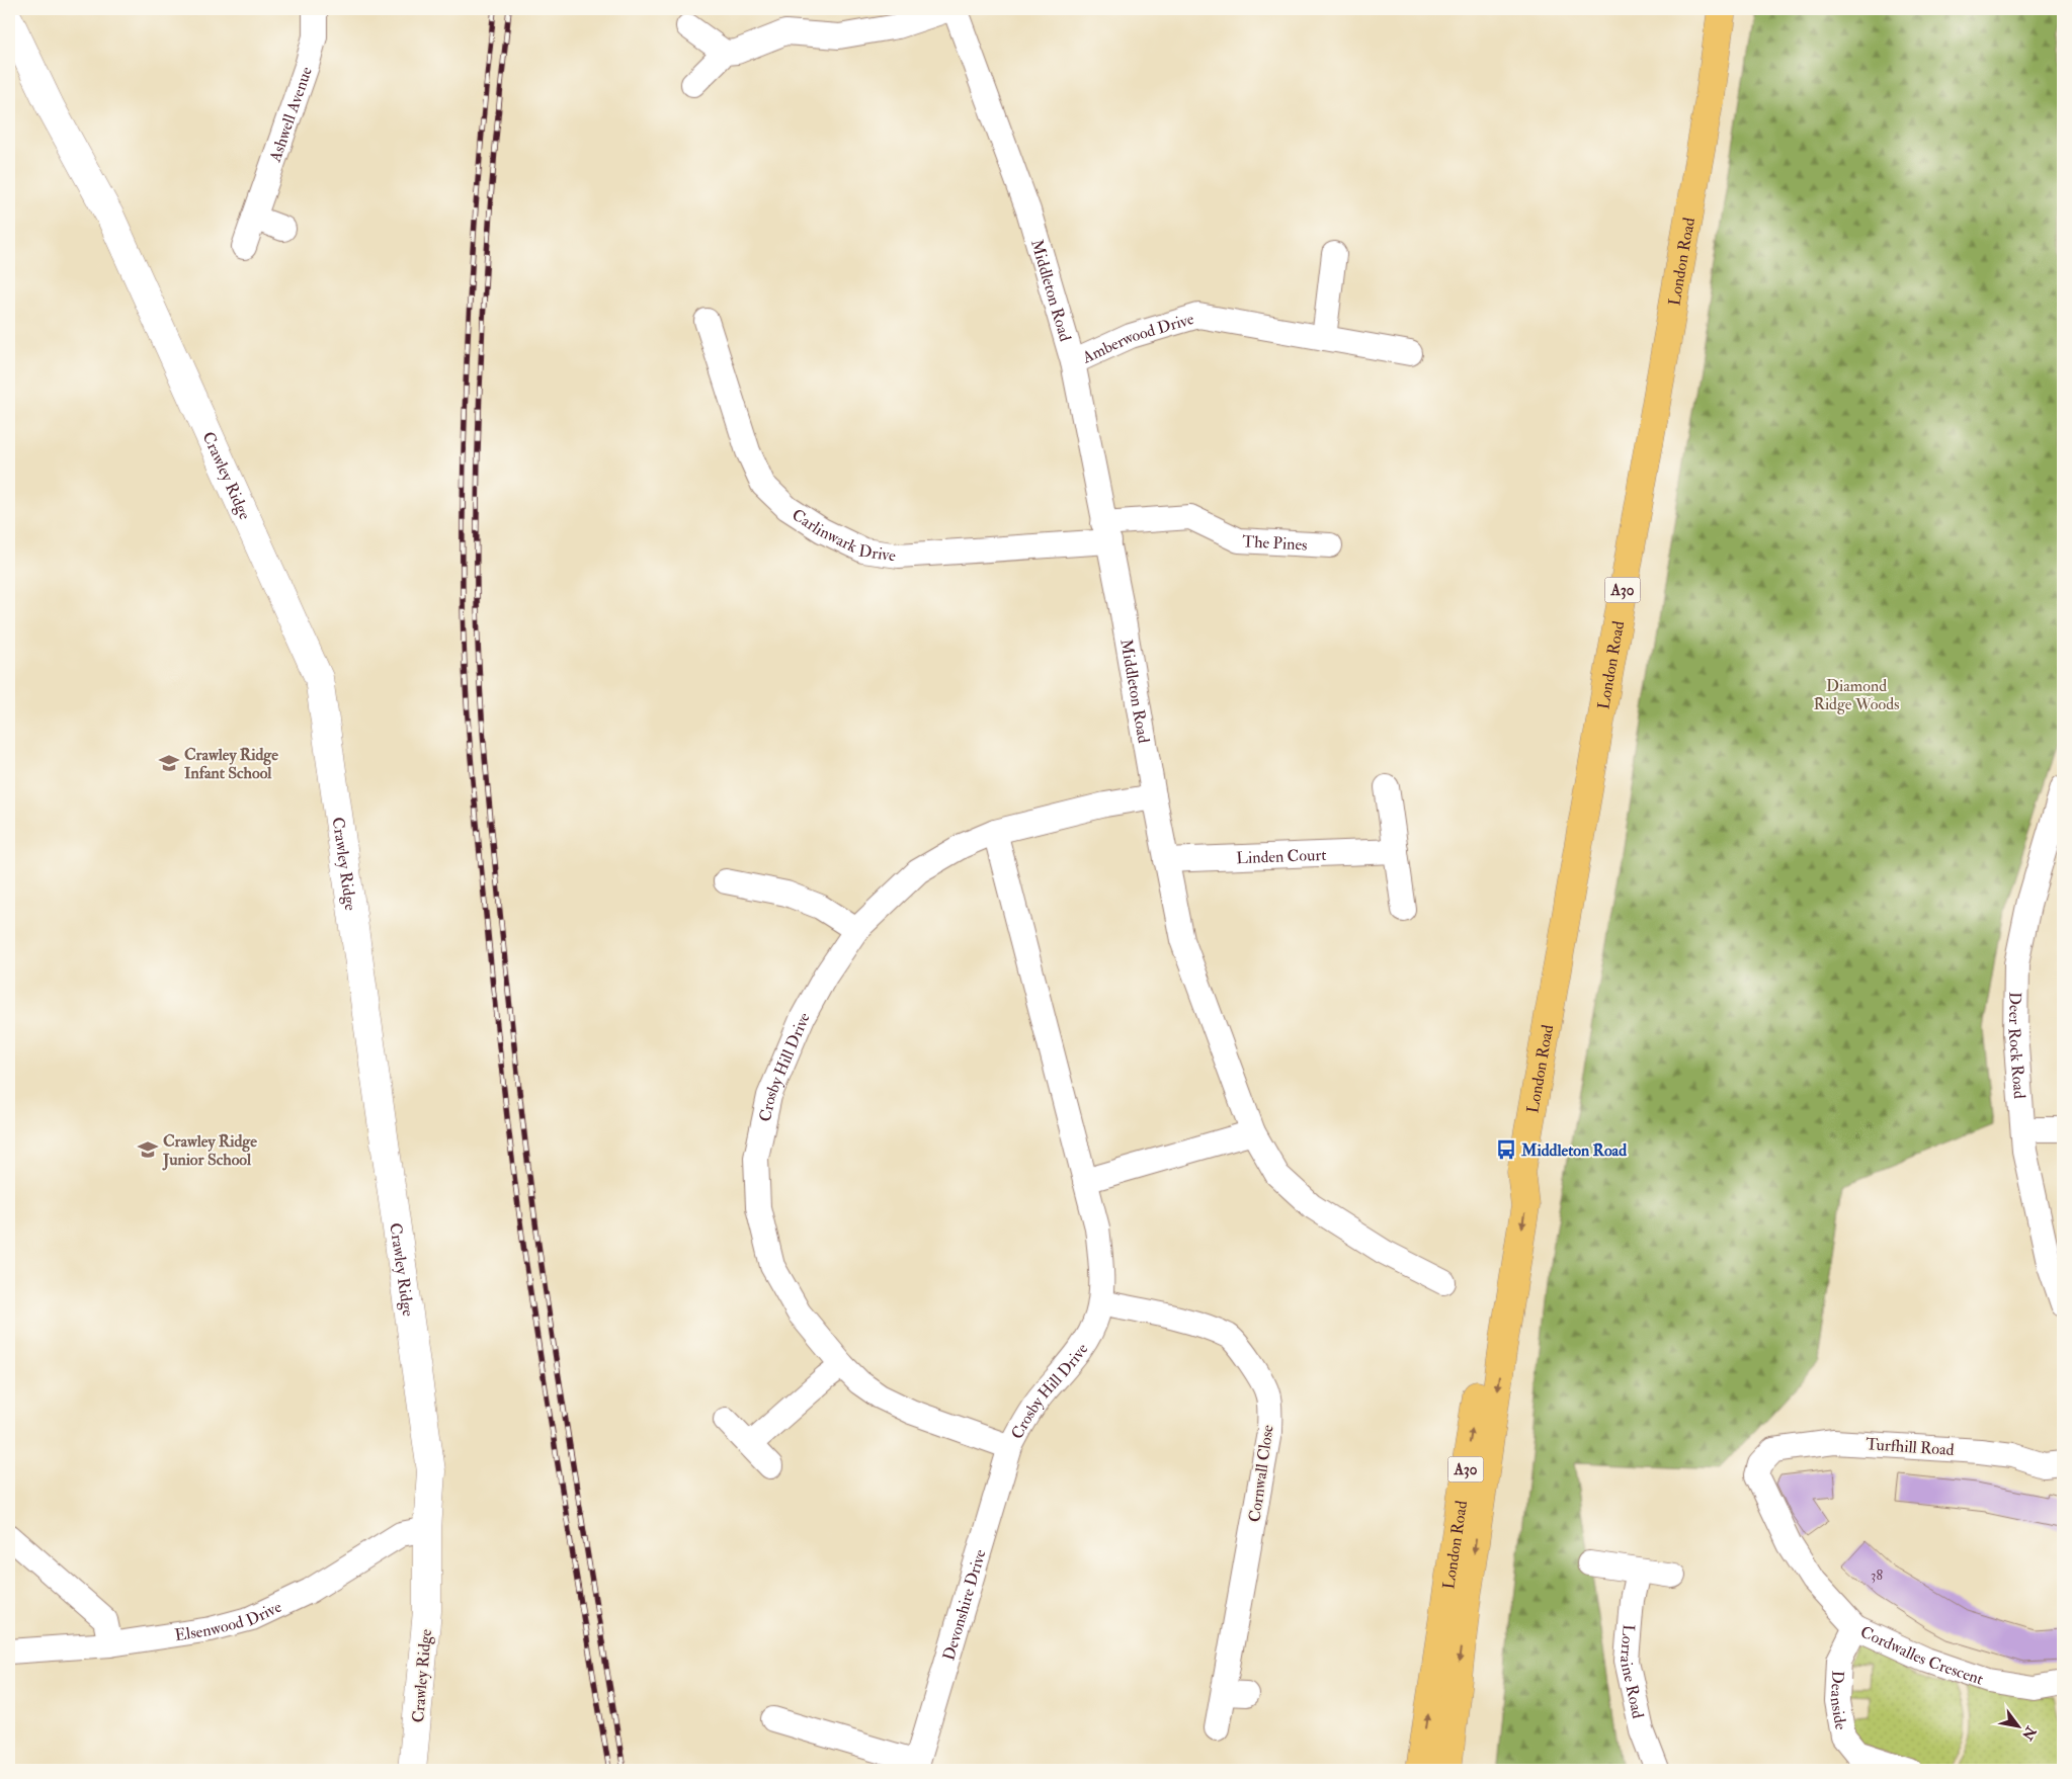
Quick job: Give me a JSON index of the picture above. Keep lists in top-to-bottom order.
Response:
{
  "streets": {
    "main road": ["London Road", "A30"],
    "street": [
      "Ashwell Avenue",
      "Middleton Road",
      "Amberwood Drive",
      "Crawley Ridge",
      "Carlinwark Drive",
      "The Pines",
      "Linden Court",
      "Deer Rock Road",
      "Crosby Hill Drive",
      "Turfhill Road",
      "Cornwall Close",
      "Devonshire Drive",
      "Elsenwood Drive",
      "Cordwalles Crescent",
      "Lorraine Road",
      "Deanside"
    ]
  },
  "crossings": [
    ["Middleton Road", "Amberwood Drive"],
    ["Middleton Road", "Carlinwark Drive"],
    ["Middleton Road", "The Pines"],
    ["Middleton Road", "Linden Court"],
    ["Middleton Road", "Crosby Hill Drive"],
    ["Crawley Ridge", "Elsenwood Drive"],
    ["Carlinwark Drive", "The Pines"],
    ["Crosby Hill Drive", "Cornwall Close"],
    ["Crosby Hill Drive", "Devonshire Drive"],
    ["Turfhill Road", "Cordwalles Crescent"],
    ["Cordwalles Crescent", "Deanside"]
  ],
  "parks": ["Diamond Ridge Woods"],
  "places": {
    "school or university": ["Crawley Ridge Infant School", "Crawley Ridge Junior School"],
    "bus stop": ["Middleton Road"]
  },
  "house_numbers": ["38"],
  "north": "bottom right"
}
